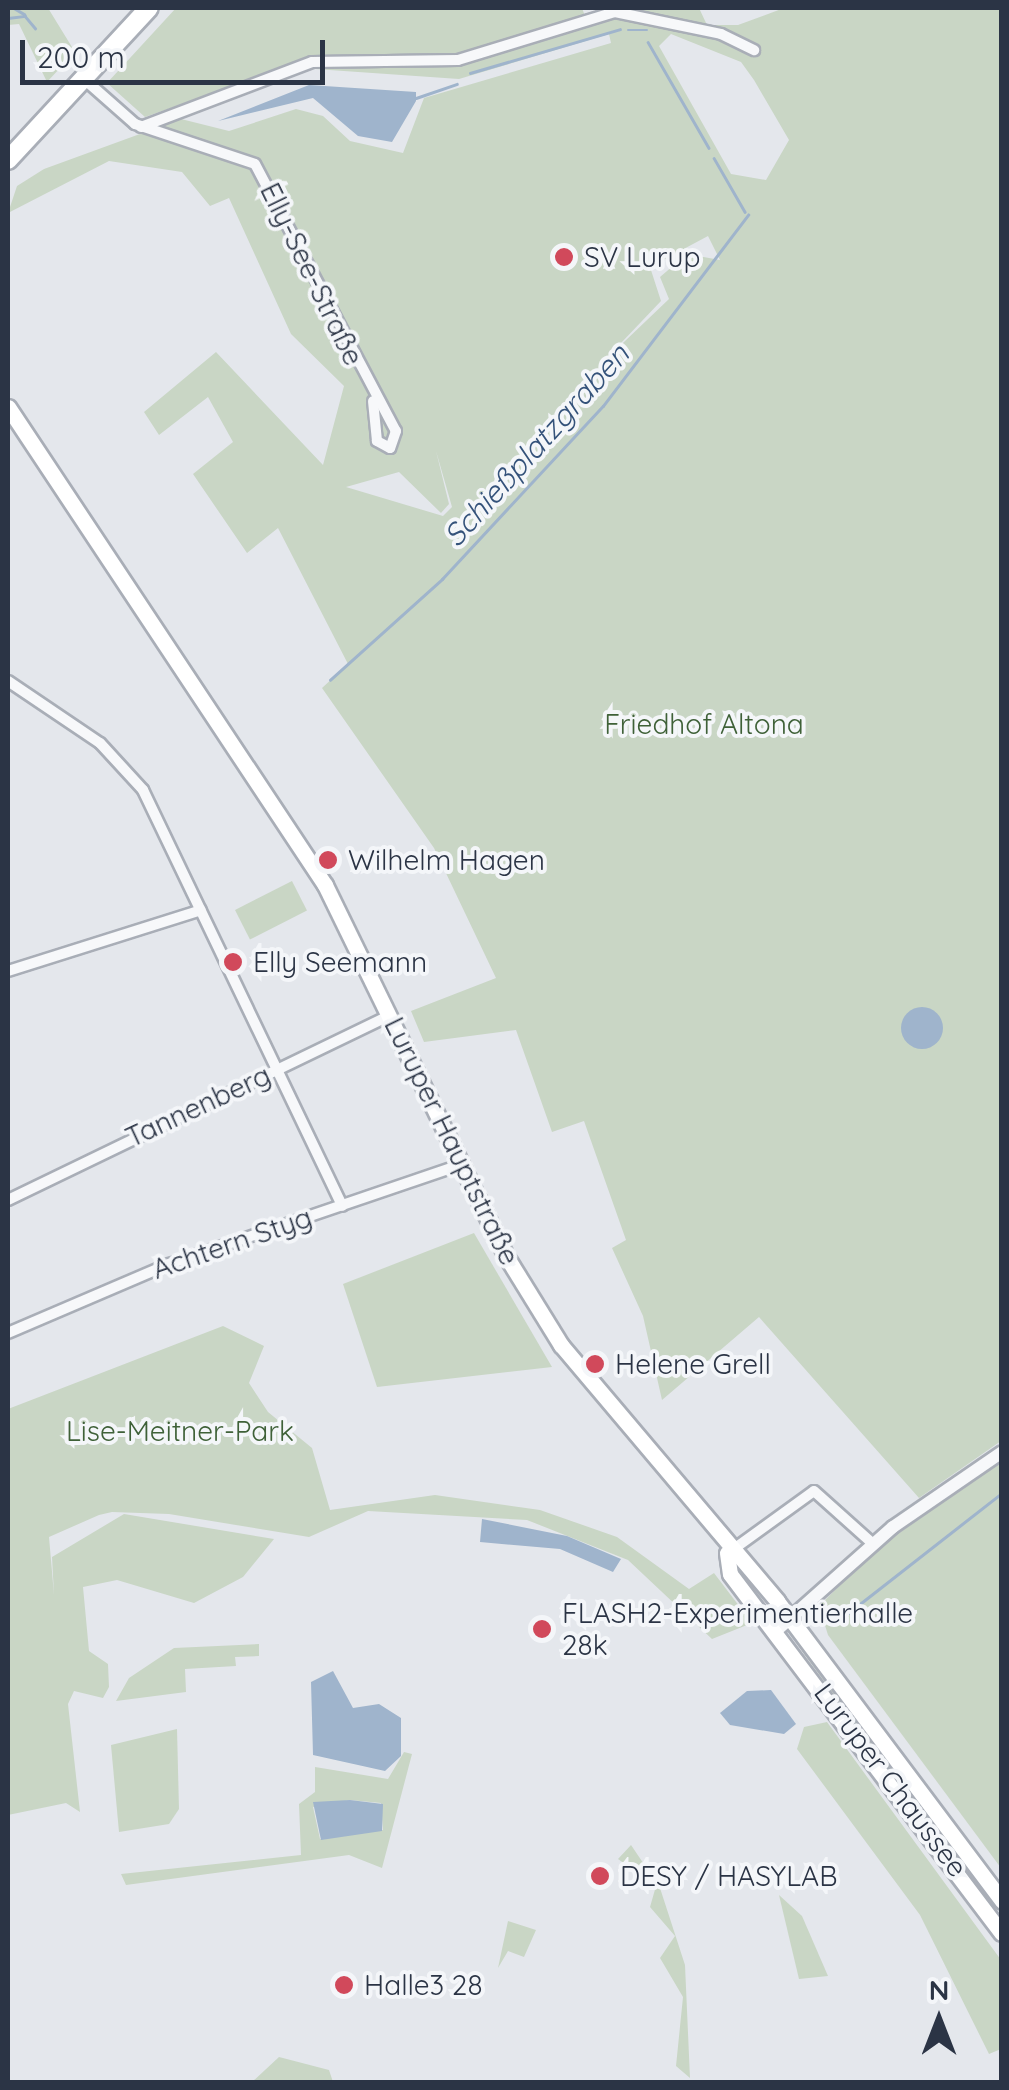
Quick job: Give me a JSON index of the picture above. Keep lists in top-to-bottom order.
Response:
{
  "streets": {
    "main road": ["Luruper Hauptstraße", "Luruper Chaussee"],
    "street": ["Elly-See-Straße", "Tannenberg", "Achtern Styg"]
  },
  "crossings": [
    ["Tannenberg", "Luruper Hauptstraße"],
    ["Luruper Hauptstraße", "Achtern Styg"],
    ["Luruper Hauptstraße", "Luruper Chaussee"]
  ],
  "water": ["Schießplatzgraben"],
  "parks": ["Friedhof Altona", "Lise-Meitner-Park"],
  "places": [
    "SV Lurup",
    "Wilhelm Hagen",
    "Elly Seemann",
    "Helene Grell",
    "FLASH2-Experimentierhalle 28k",
    "DESY / HASYLAB",
    "Halle3 28"
  ],
  "scale_bar": "200 m",
  "north": "top"
}
